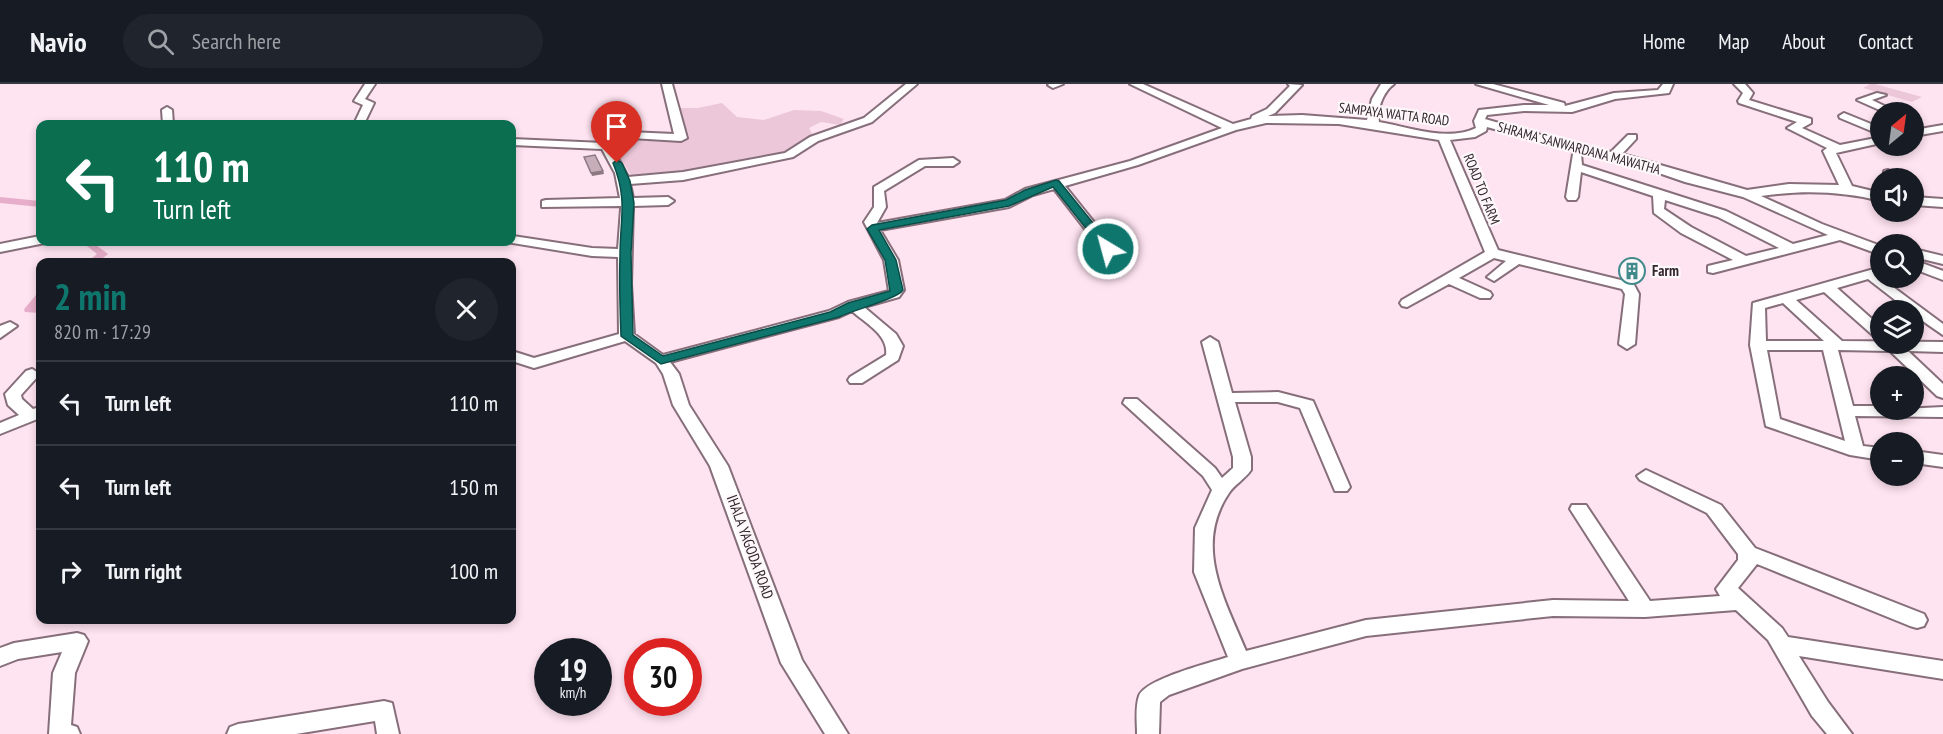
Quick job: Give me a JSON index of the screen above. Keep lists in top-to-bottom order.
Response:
{
  "streets": {
    "street": [
      "SAMPAYA WATTA ROAD",
      "SHRAMA SANWARDANA MAWATHA",
      "ROAD TO FARM",
      "IHALA YAGODA ROAD"
    ]
  },
  "crossings": [
    ["SAMPAYA WATTA ROAD", "SHRAMA SANWARDANA MAWATHA"],
    ["SAMPAYA WATTA ROAD", "ROAD TO FARM"]
  ],
  "places": {
    "building": ["Farm"]
  },
  "north": "top right",
  "page": {
    "header": "Navio",
    "search": "Search here",
    "nav": [
      "Home",
      "Map",
      "About",
      "Contact"
    ],
    "map_buttons": ["+", "−"],
    "turn": ["110 m", "Turn left"],
    "heading": ["2 min", "820 m · 17:29"],
    "list": [
      {
        "name": "Turn left",
        "value": "110 m"
      },
      {
        "name": "Turn left",
        "value": "150 m"
      },
      {
        "name": "Turn right",
        "value": "100 m"
      }
    ],
    "speed": "19 km/h",
    "limit": "30"
  }
}
